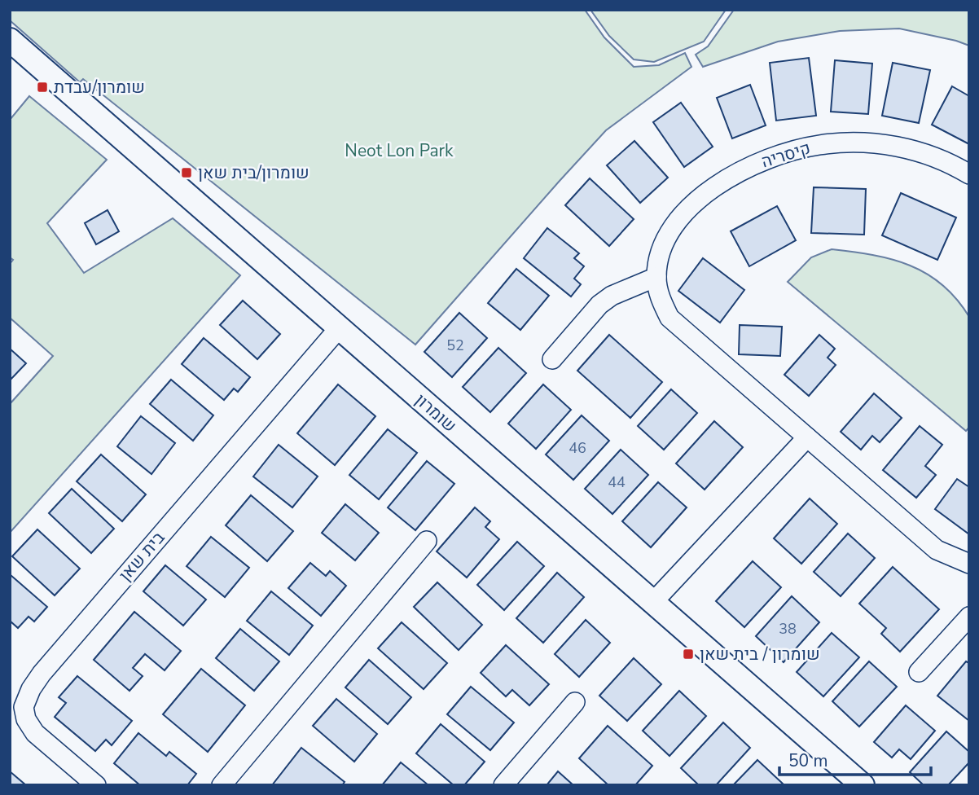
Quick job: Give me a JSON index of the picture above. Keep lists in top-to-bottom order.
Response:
{
  "streets": {
    "street": ["קיסריה", "שומרון", "בית שאן"]
  },
  "crossings": [
    ["שומרון", "בית שאן"]
  ],
  "parks": ["Neot Lon Park"],
  "places": {
    "transit": ["שומרון/עבדת", "שומרון/בית שאן", "שומרון / בית שאן"]
  },
  "house_numbers": [
    "52",
    "46",
    "44",
    "38"
  ],
  "scale_bar": "50 m"
}
